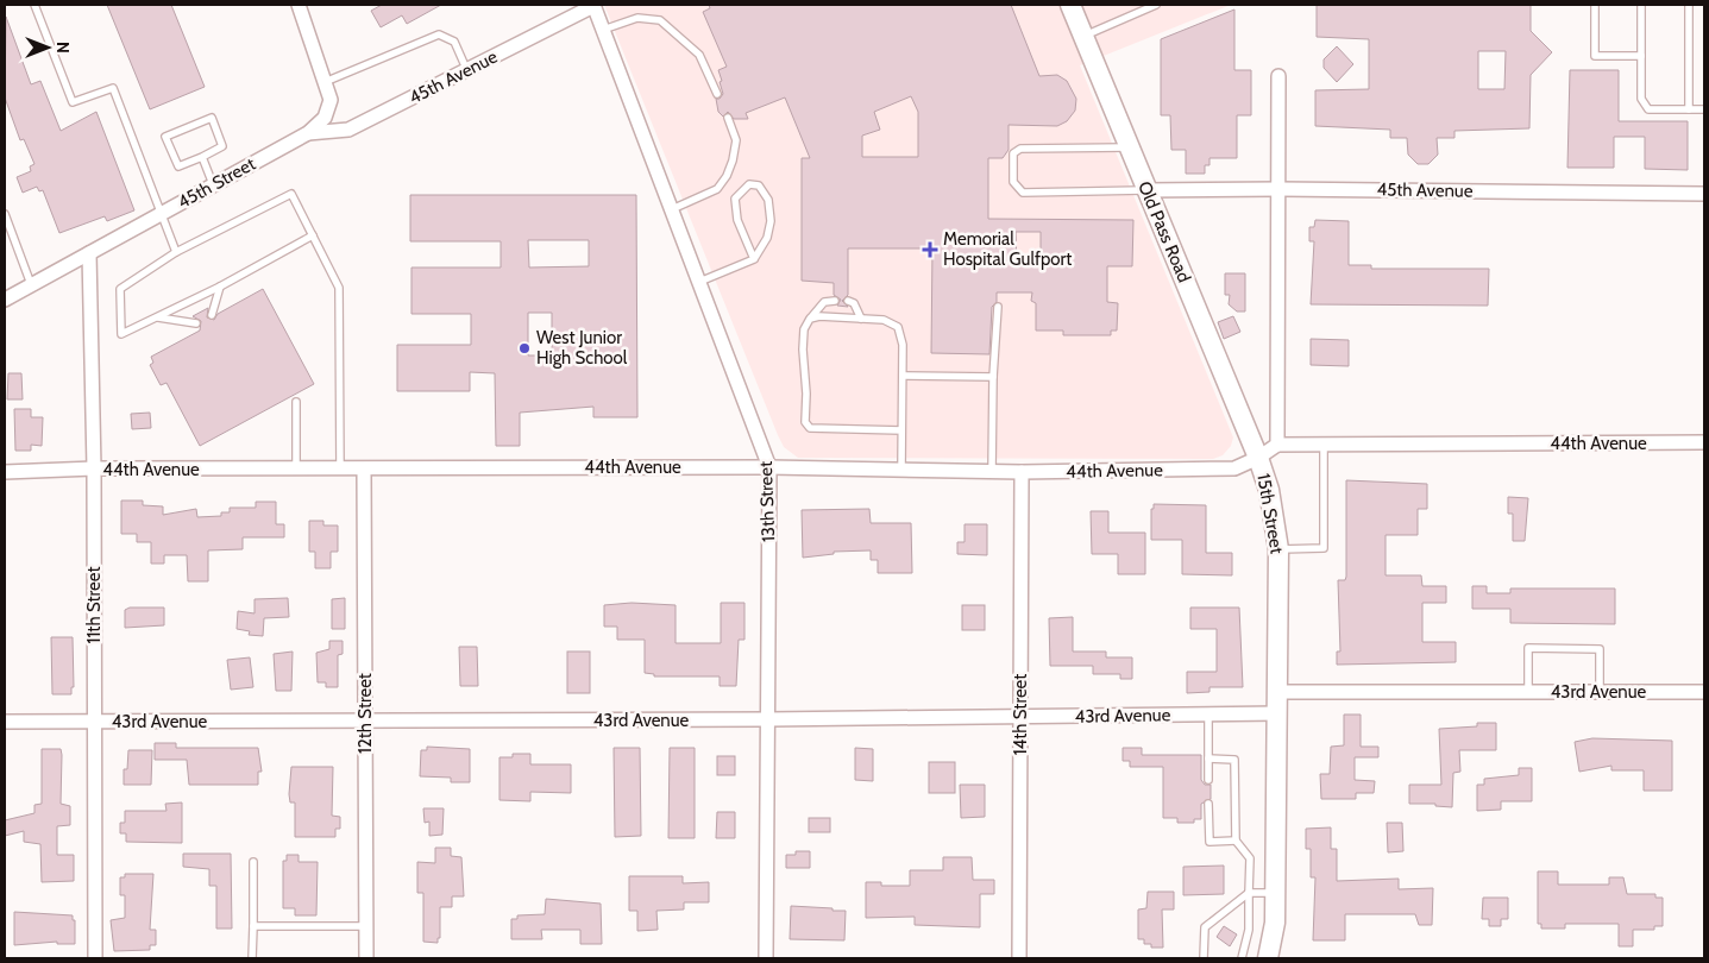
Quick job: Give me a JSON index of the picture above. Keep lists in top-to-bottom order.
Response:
{
  "streets": {
    "main road": ["Old Pass Road", "15th Street"],
    "street": [
      "45th Avenue",
      "45th Street",
      "44th Avenue",
      "13th Street",
      "11th Street",
      "43rd Avenue",
      "12th Street",
      "14th Street"
    ]
  },
  "crossings": [
    ["45th Avenue", "45th Street"],
    ["45th Avenue", "Old Pass Road"],
    ["45th Avenue", "13th Street"],
    ["45th Street", "11th Street"],
    ["Old Pass Road", "44th Avenue"],
    ["Old Pass Road", "15th Street"],
    ["44th Avenue", "13th Street"],
    ["44th Avenue", "15th Street"],
    ["44th Avenue", "11th Street"],
    ["44th Avenue", "12th Street"],
    ["44th Avenue", "14th Street"],
    ["13th Street", "43rd Avenue"],
    ["15th Street", "43rd Avenue"],
    ["11th Street", "43rd Avenue"],
    ["43rd Avenue", "12th Street"],
    ["43rd Avenue", "14th Street"]
  ],
  "places": {
    "health": ["Memorial Hospital Gulfport"],
    "other": ["West Junior High School"]
  },
  "north": "right"
}
